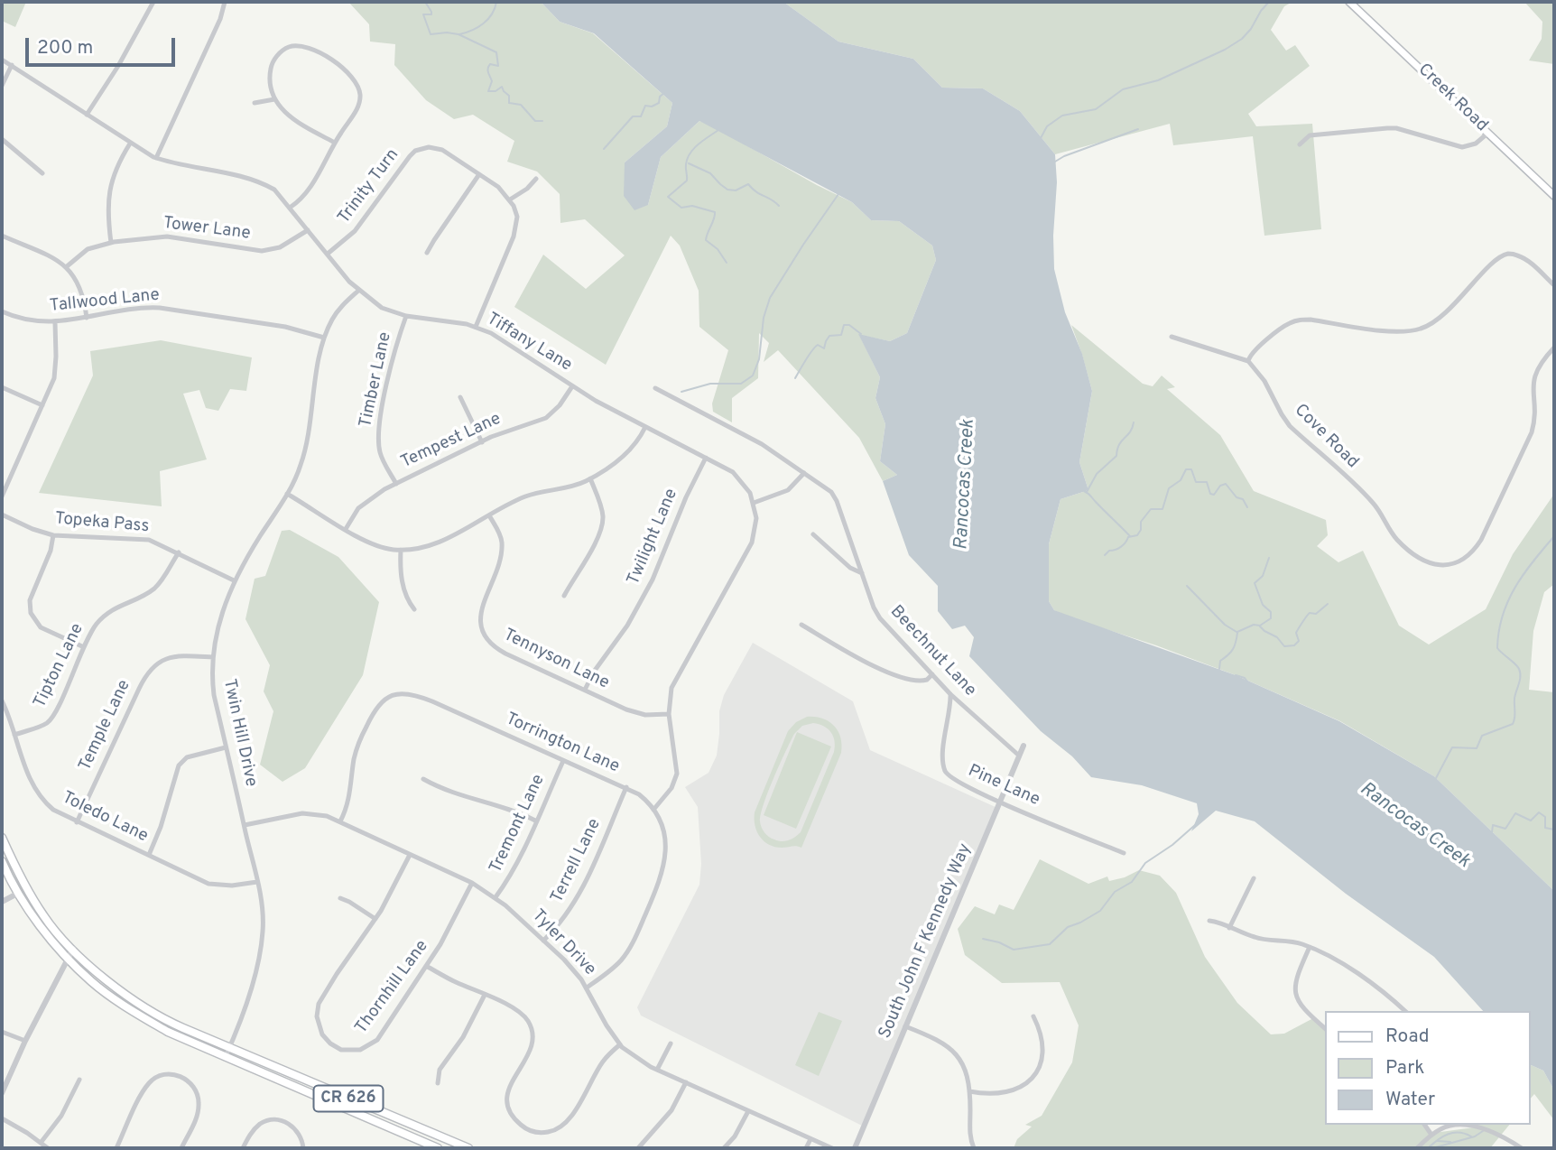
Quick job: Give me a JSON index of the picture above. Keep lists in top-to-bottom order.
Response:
{
  "streets": {
    "main road": ["Creek Road", "CR 626"],
    "street": [
      "Trinity Turn",
      "Tower Lane",
      "Tallwood Lane",
      "Tiffany Lane",
      "Timber Lane",
      "Cove Road",
      "Tempest Lane",
      "Topeka Pass",
      "Twilight Lane",
      "Beechnut Lane",
      "Tennyson Lane",
      "Tipton Lane",
      "Temple Lane",
      "Twin Hill Drive",
      "Torrington Lane",
      "Pine Lane",
      "Toledo Lane",
      "Tremont Lane",
      "Terrell Lane",
      "South John F Kennedy Way",
      "Tyler Drive",
      "Thornhill Lane"
    ]
  },
  "crossings": [
    ["Trinity Turn", "Tiffany Lane"],
    ["Trinity Turn", "Timber Lane"],
    ["Trinity Turn", "Twin Hill Drive"],
    ["Tower Lane", "Tiffany Lane"],
    ["Tallwood Lane", "Twin Hill Drive"],
    ["Tiffany Lane", "Timber Lane"],
    ["Tiffany Lane", "Tempest Lane"],
    ["Tiffany Lane", "Twilight Lane"],
    ["Tiffany Lane", "Twin Hill Drive"],
    ["Timber Lane", "Tempest Lane"],
    ["Timber Lane", "Twin Hill Drive"],
    ["Topeka Pass", "Tipton Lane"],
    ["Topeka Pass", "Twin Hill Drive"],
    ["Twilight Lane", "Tennyson Lane"],
    ["Beechnut Lane", "Pine Lane"],
    ["Beechnut Lane", "South John F Kennedy Way"],
    ["Tipton Lane", "Toledo Lane"],
    ["Temple Lane", "Twin Hill Drive"],
    ["Temple Lane", "Toledo Lane"],
    ["Twin Hill Drive", "Toledo Lane"],
    ["Twin Hill Drive", "Tyler Drive"],
    ["Twin Hill Drive", "CR 626"],
    ["Torrington Lane", "Tremont Lane"],
    ["Torrington Lane", "Terrell Lane"],
    ["Torrington Lane", "Tyler Drive"],
    ["Pine Lane", "South John F Kennedy Way"],
    ["Tremont Lane", "Tyler Drive"],
    ["Terrell Lane", "Tyler Drive"],
    ["Tyler Drive", "Thornhill Lane"]
  ],
  "water": ["Rancocas Creek"],
  "legend": ["Road", "Park", "Water"],
  "scale_bar": "200 m"
}
